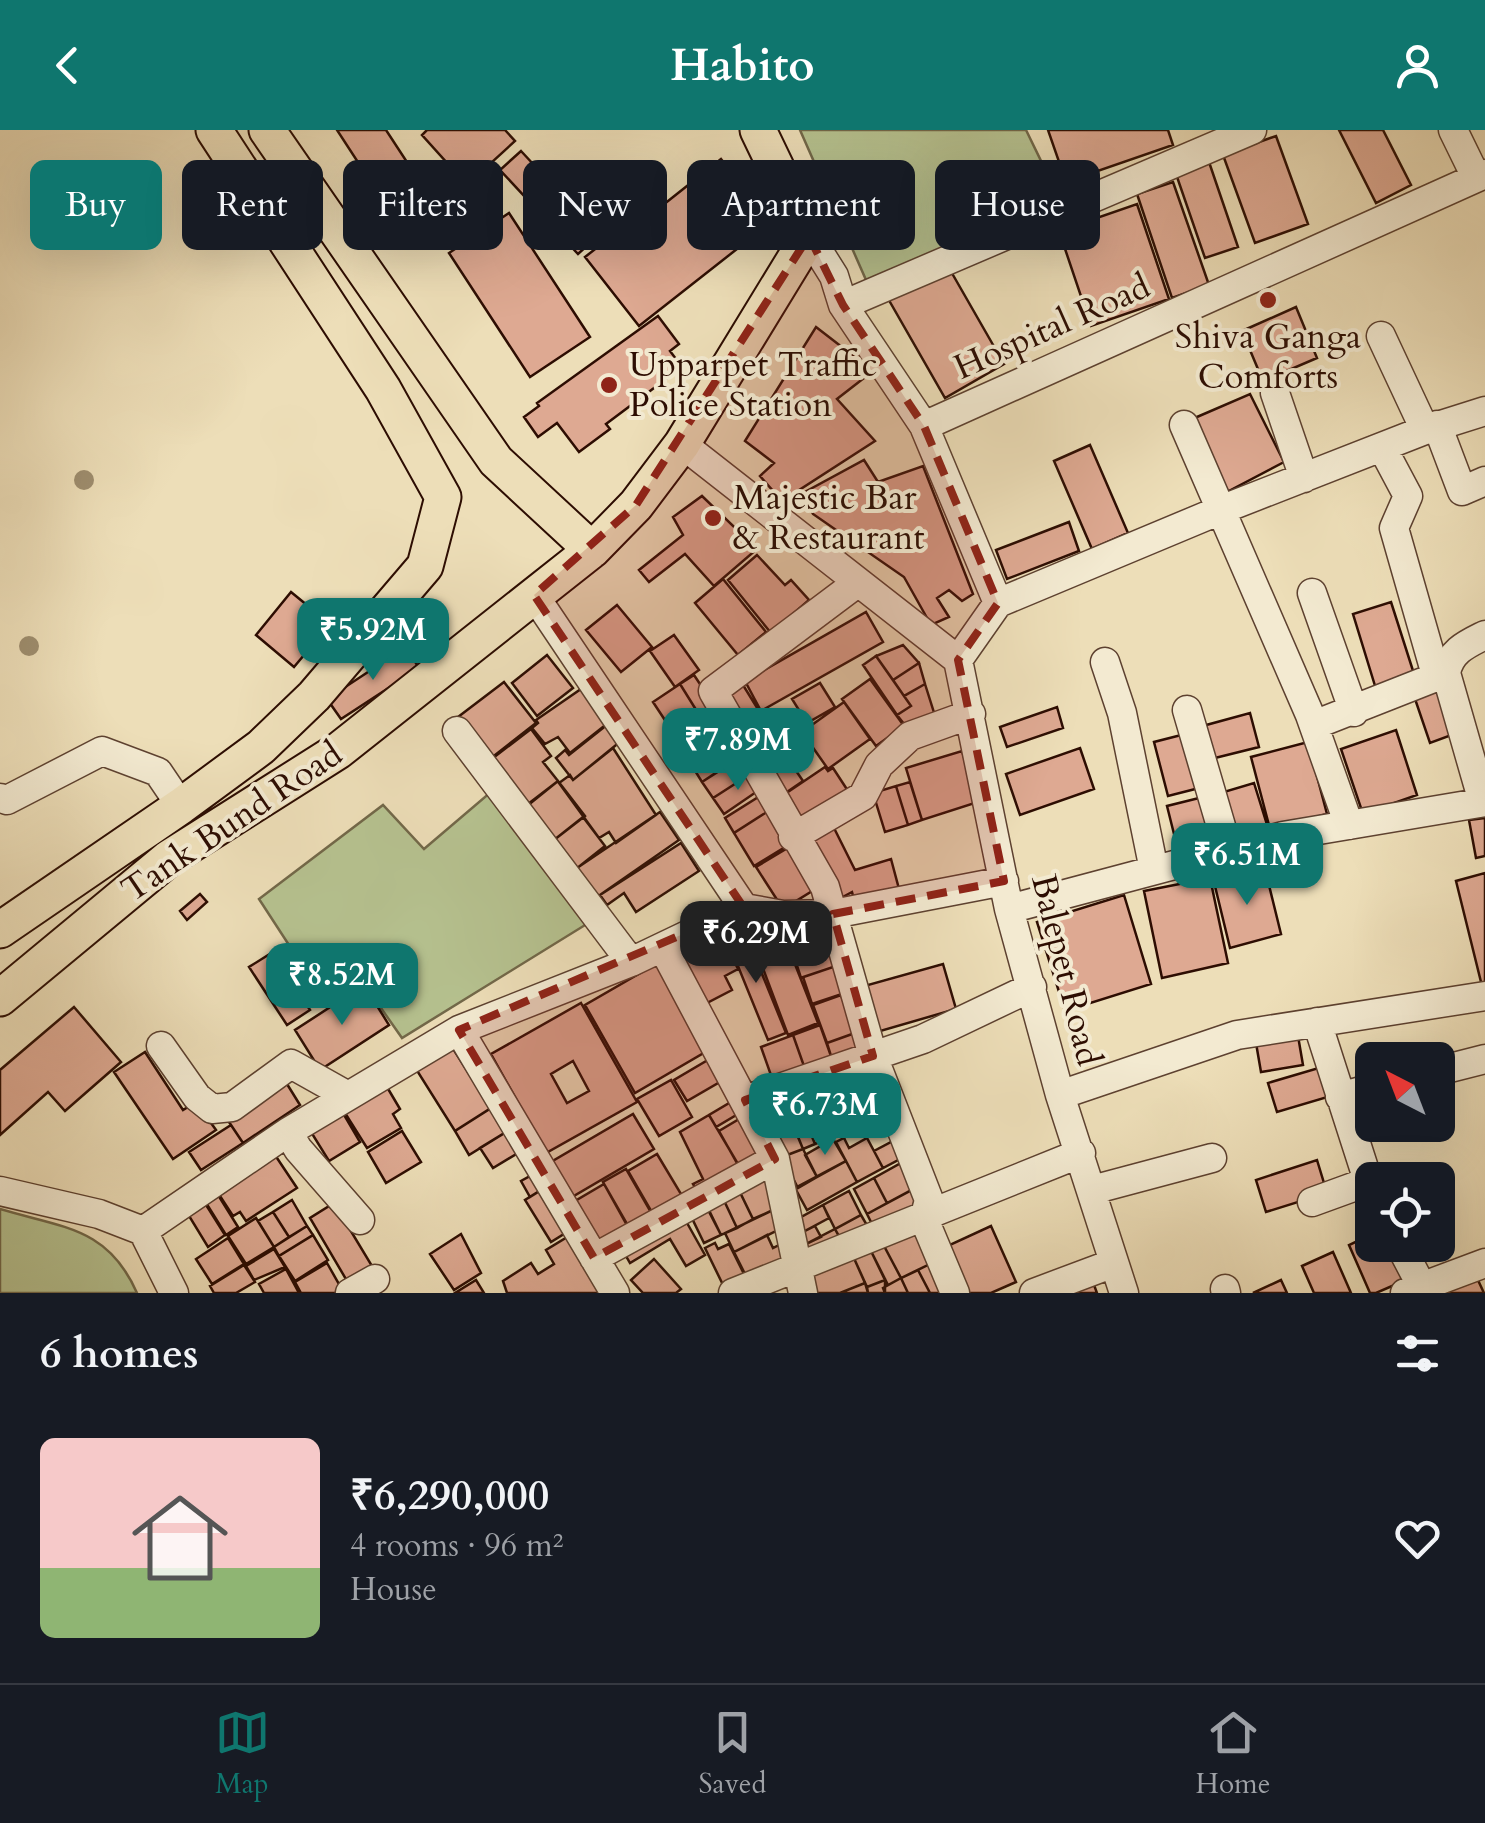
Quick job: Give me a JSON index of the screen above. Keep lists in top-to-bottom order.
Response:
{
  "streets": {
    "main road": ["Tank Bund Road"],
    "street": ["Hospital Road", "Balepet Road"]
  },
  "places": ["Shiva Ganga Comforts", "Upparpet Traffic Police Station", "Majestic Bar & Restaurant"],
  "north": "top left",
  "page": {
    "header": "Habito",
    "chip": [
      "Buy",
      "Rent",
      "Filters",
      "New",
      "Apartment",
      "House"
    ],
    "price": [
      "₹5.92M",
      "₹7.89M",
      "₹6.51M",
      "₹6.29M",
      "₹8.52M",
      "₹6.73M"
    ],
    "heading": "6 homes",
    "list": [
      {
        "name": "₹6,290,000",
        "note": "4 rooms · 96 m² · House"
      }
    ],
    "tabs": ["Map", "Saved", "Home"]
  }
}
